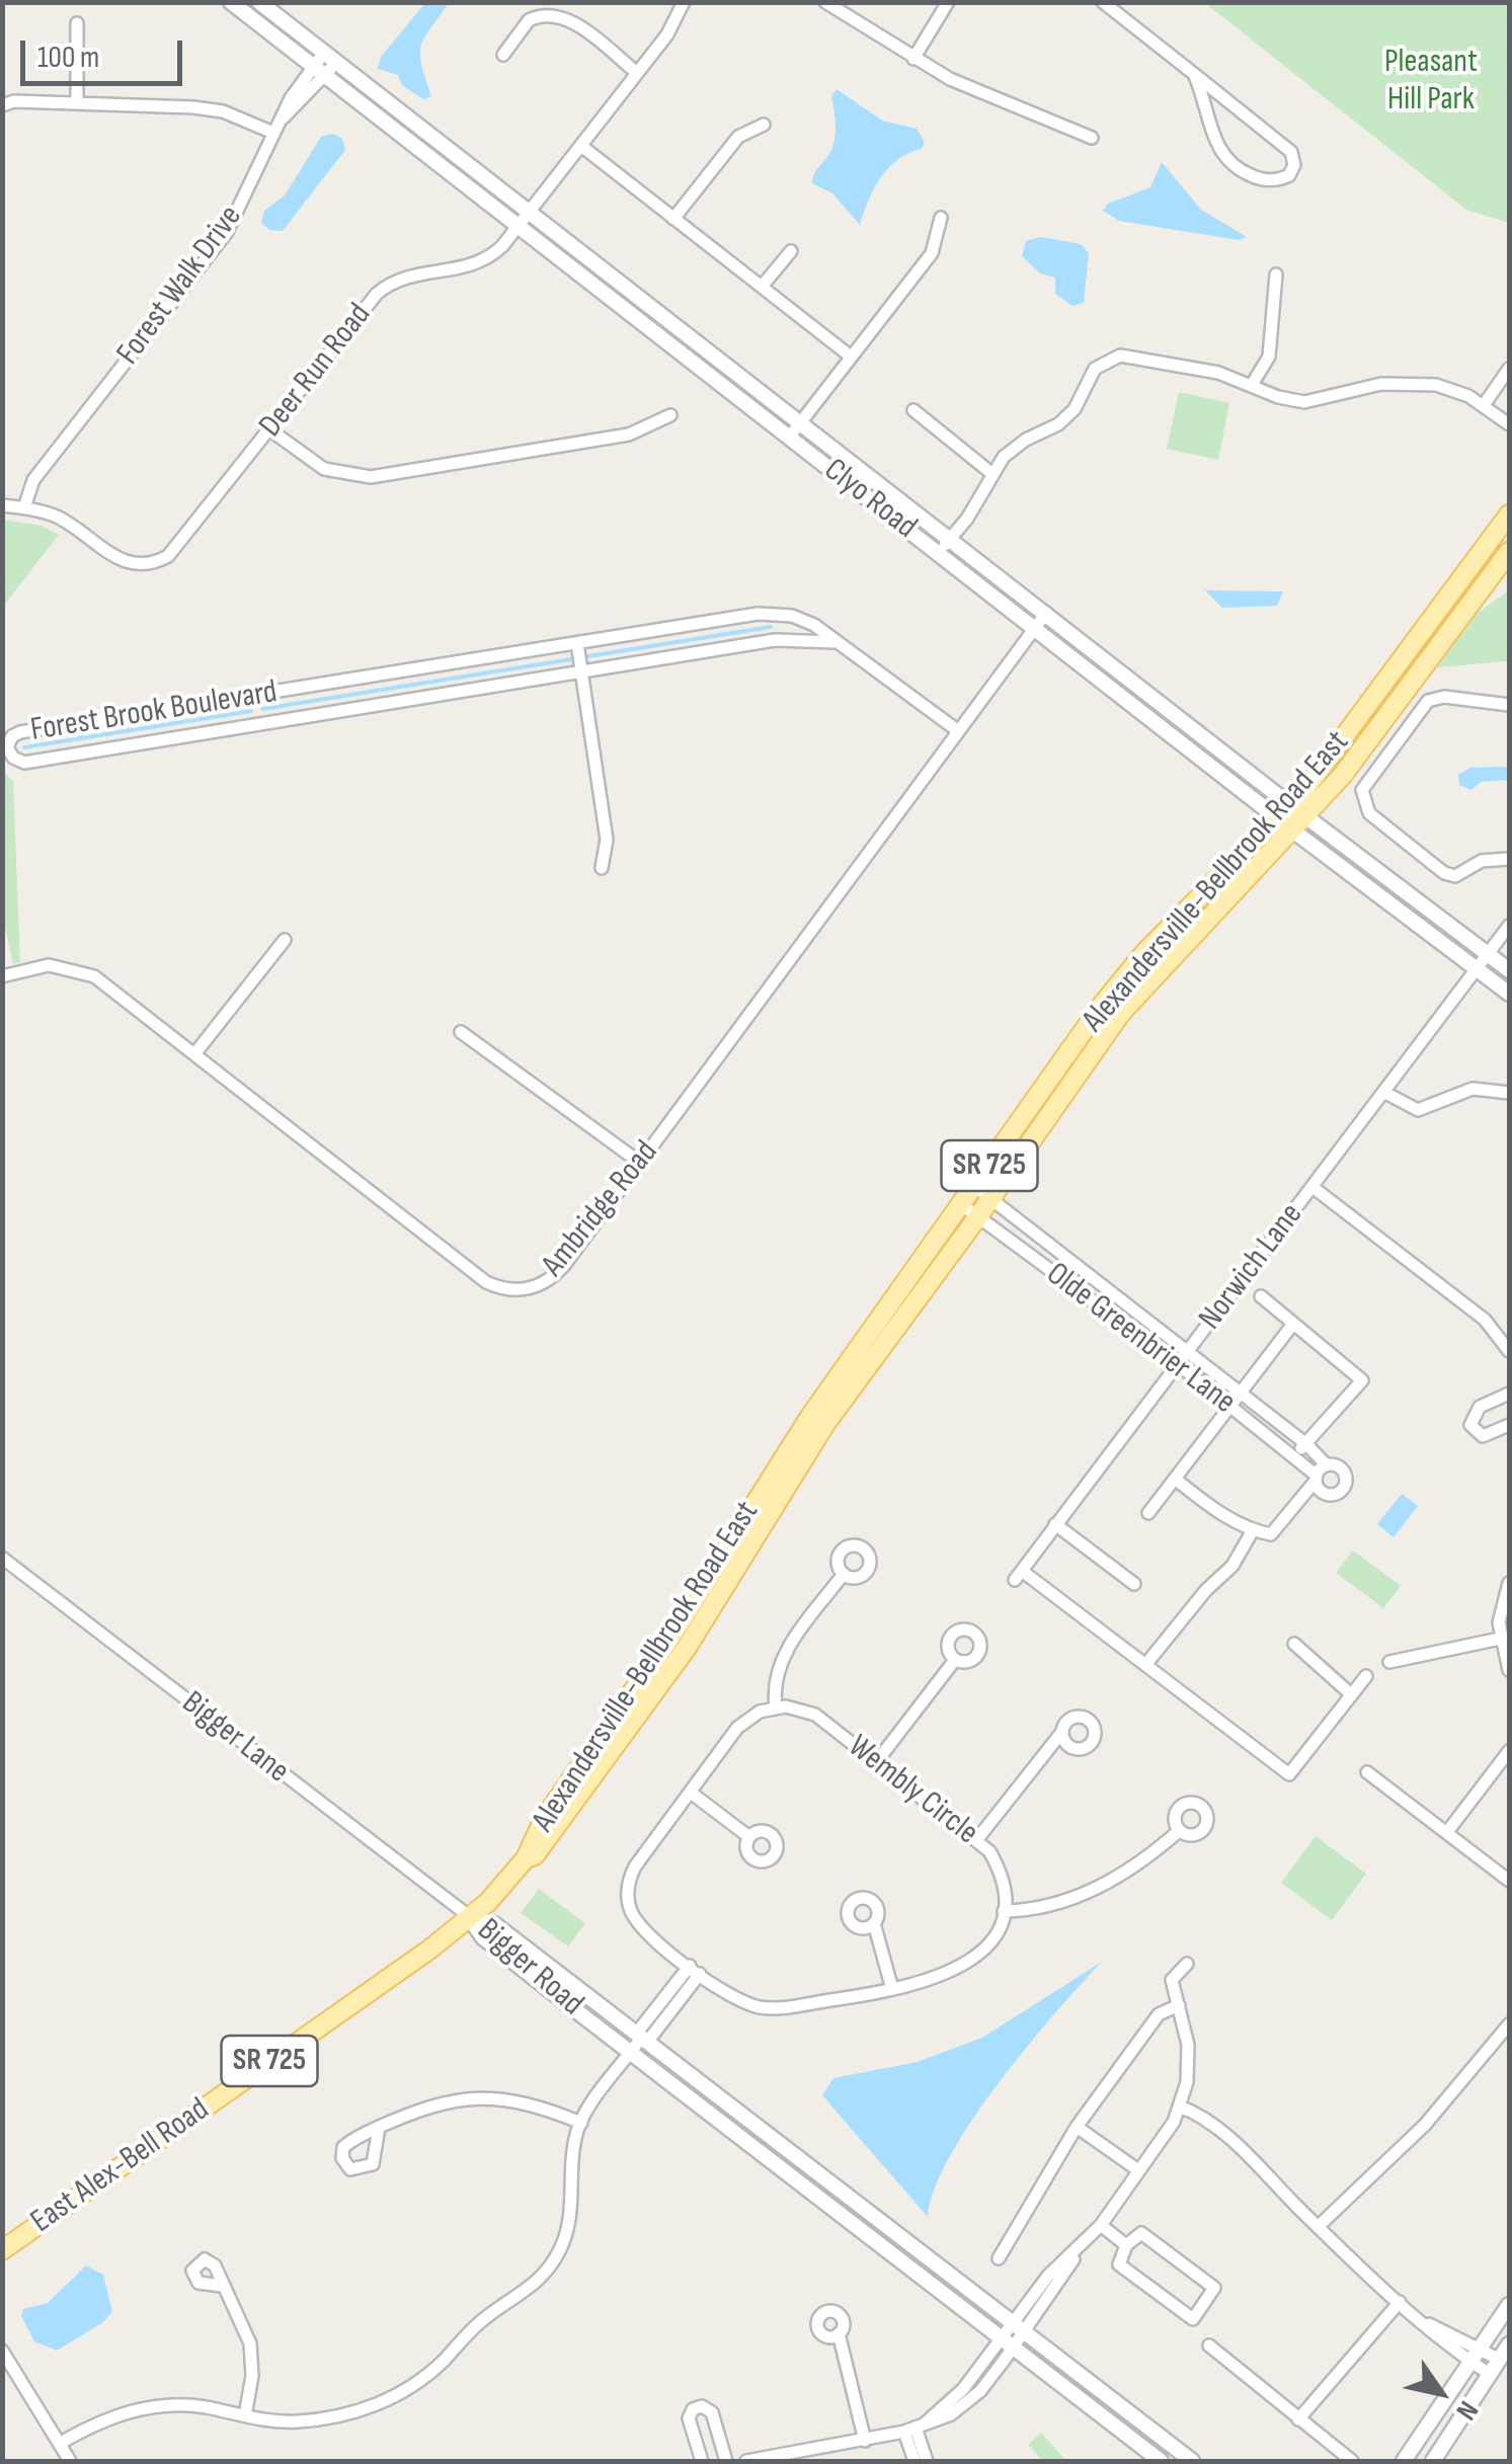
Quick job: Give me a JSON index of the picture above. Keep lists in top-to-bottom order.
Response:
{
  "streets": {
    "main road": ["Alexandersville-Bellbrook Road East", "SR 725", "East Alex-Bell Road"],
    "street": [
      "Forest Walk Drive",
      "Deer Run Road",
      "Clyo Road",
      "Forest Brook Boulevard",
      "Ambridge Road",
      "Norwich Lane",
      "Olde Greenbrier Lane",
      "Bigger Lane",
      "Wembly Circle",
      "Bigger Road"
    ]
  },
  "crossings": [
    ["Forest Walk Drive", "Deer Run Road"],
    ["Forest Walk Drive", "Clyo Road"],
    ["Deer Run Road", "Clyo Road"],
    ["Clyo Road", "Alexandersville-Bellbrook Road East"],
    ["Clyo Road", "Ambridge Road"],
    ["Clyo Road", "Norwich Lane"],
    ["Forest Brook Boulevard", "Ambridge Road"],
    ["Alexandersville-Bellbrook Road East", "Olde Greenbrier Lane"],
    ["Alexandersville-Bellbrook Road East", "East Alex-Bell Road"],
    ["Norwich Lane", "Olde Greenbrier Lane"],
    ["Bigger Lane", "Bigger Road"],
    ["Bigger Lane", "East Alex-Bell Road"],
    ["Bigger Road", "East Alex-Bell Road"]
  ],
  "parks": ["Pleasant Hill Park"],
  "scale_bar": "100 m",
  "north": "bottom right"
}
